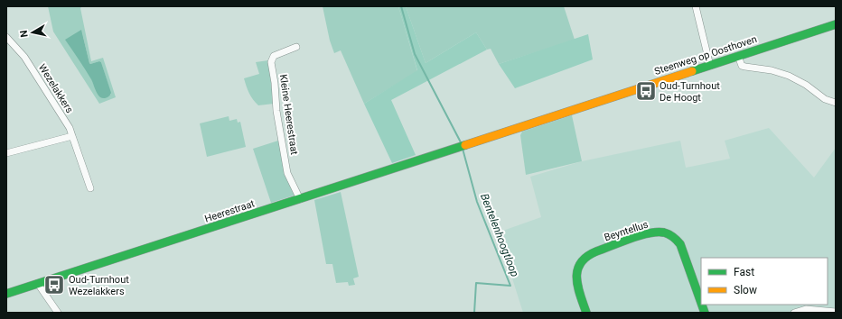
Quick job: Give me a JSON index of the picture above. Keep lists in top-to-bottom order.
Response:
{
  "streets": {
    "street": [
      "Steenweg op Oosthoven",
      "Wezelakkers",
      "Kleine Heerestraat",
      "Heerestraat",
      "Beyntellus"
    ]
  },
  "crossings": [
    ["Steenweg op Oosthoven", "Heerestraat"],
    ["Kleine Heerestraat", "Heerestraat"]
  ],
  "water": ["Bentelenhoogtloop"],
  "places": {
    "bus stop": ["Oud-Turnhout De Hoogt", "Oud-Turnhout Wezelakkers"]
  },
  "legend": ["Fast", "Slow"],
  "north": "left"
}
